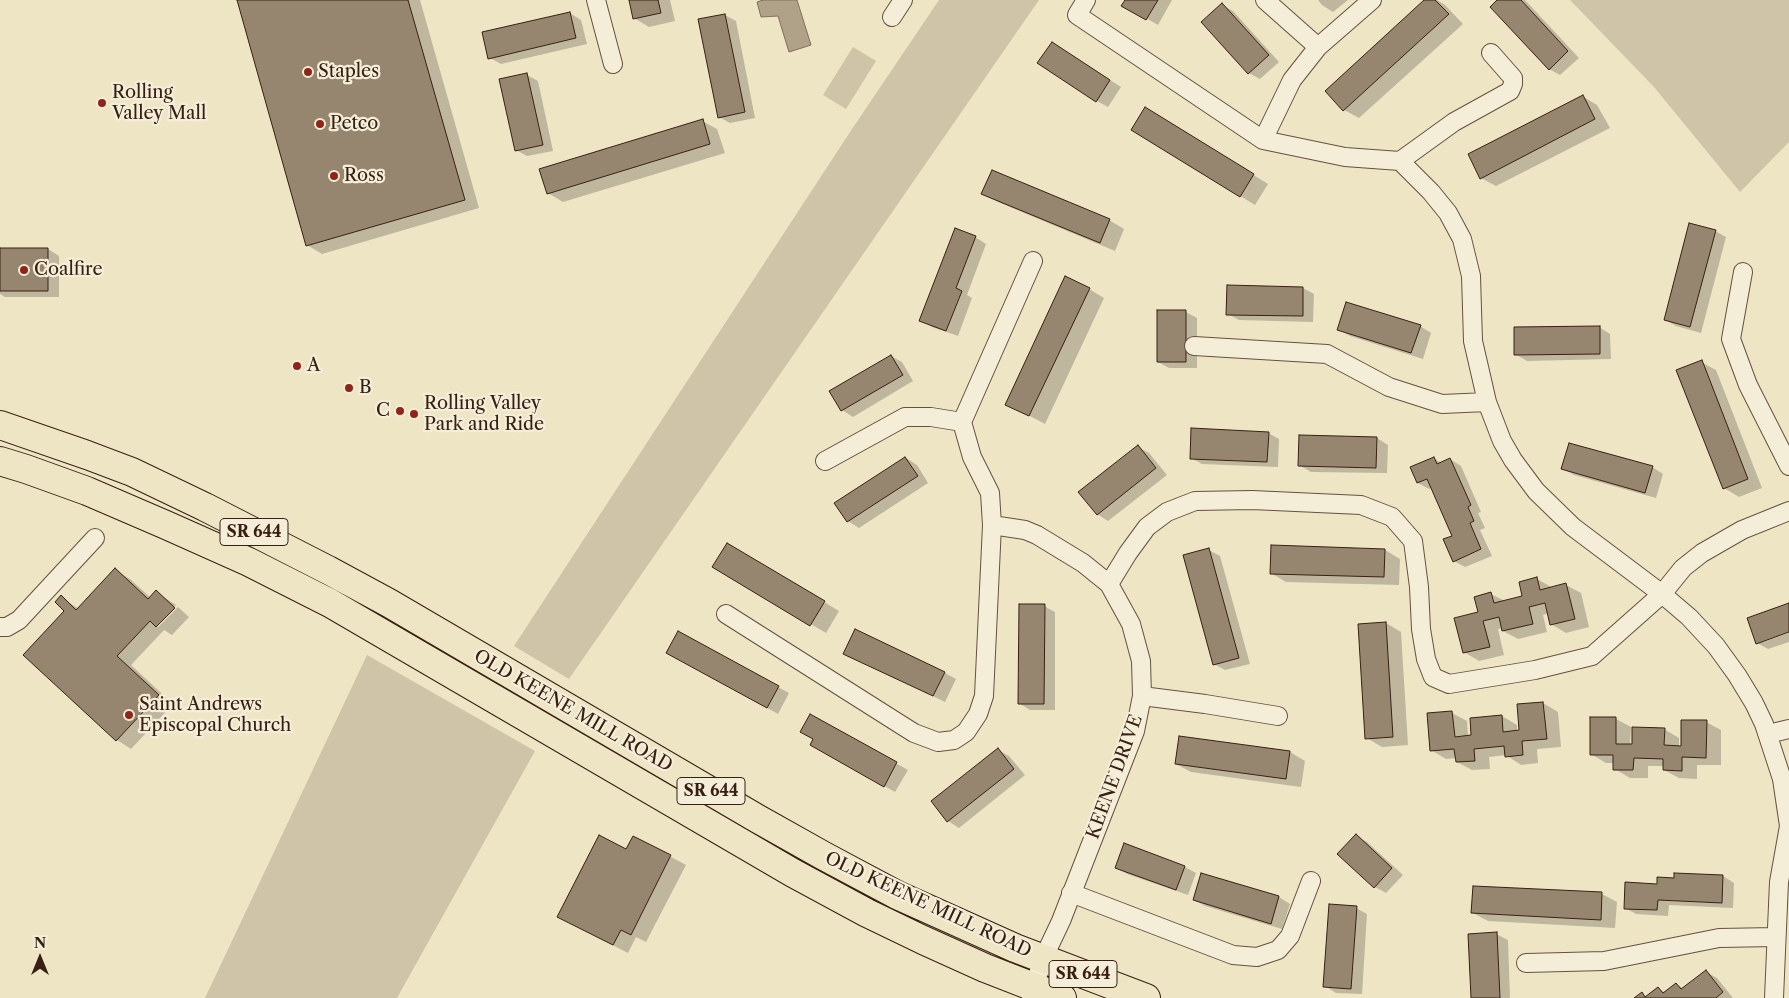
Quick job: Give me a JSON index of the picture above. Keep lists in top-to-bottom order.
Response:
{
  "streets": {
    "main road": ["SR 644", "OLD KEENE MILL ROAD"],
    "street": ["KEENE DRIVE"]
  },
  "crossings": [
    ["OLD KEENE MILL ROAD", "KEENE DRIVE"]
  ],
  "places": [
    "Staples",
    "Rolling Valley Mall",
    "Petco",
    "Ross",
    "Coalfire",
    "A",
    "B",
    "C",
    "Rolling Valley Park and Ride",
    "Saint Andrews Episcopal Church"
  ],
  "north": "top"
}
